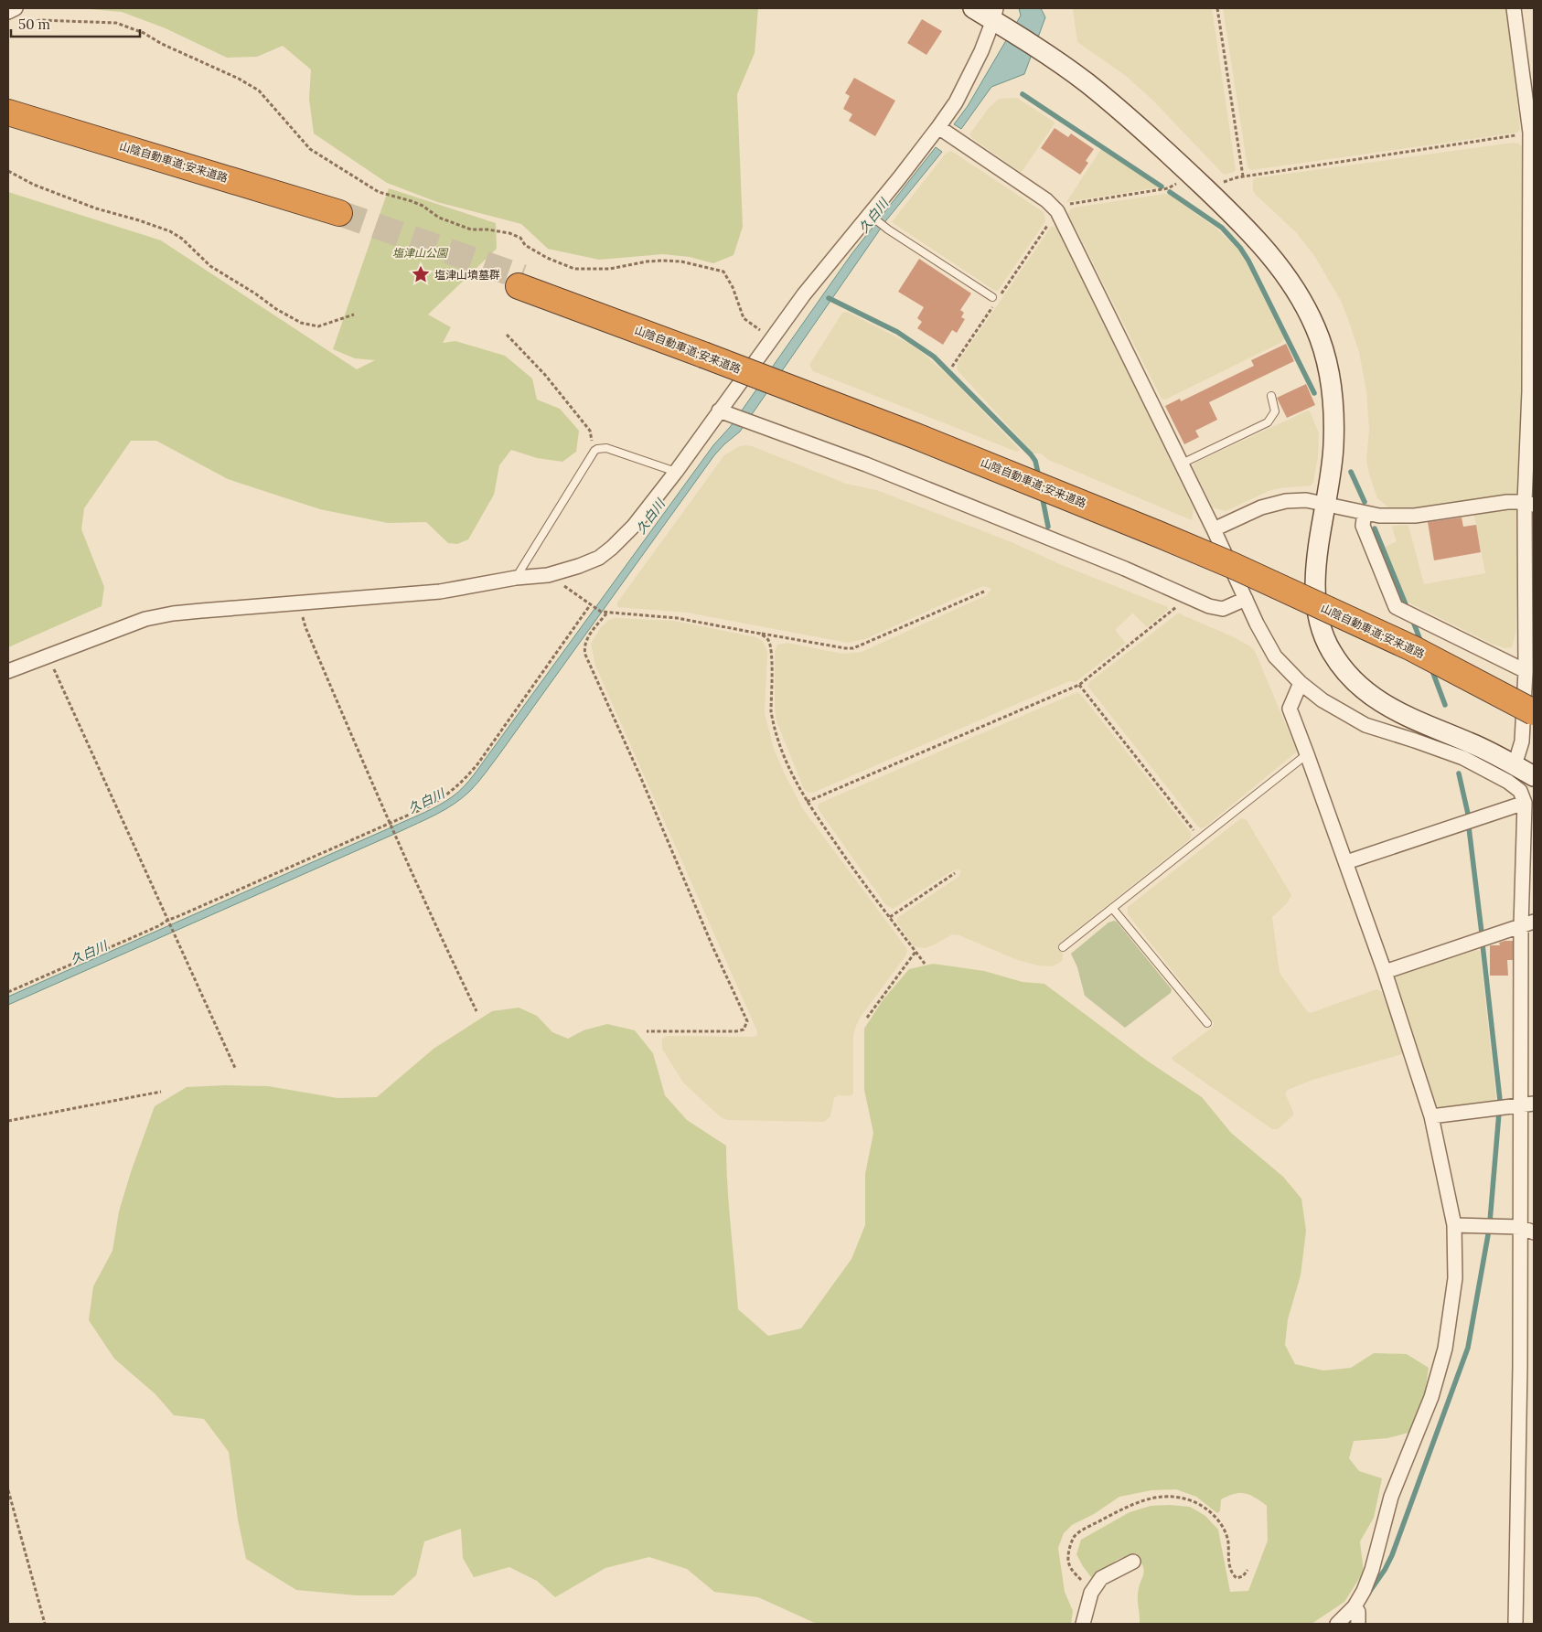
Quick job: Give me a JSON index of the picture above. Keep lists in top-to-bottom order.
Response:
{
  "streets": {
    "highway": ["山陰自動車道;安来道路"]
  },
  "water": ["久白川"],
  "parks": ["塩津山公園"],
  "places": {
    "place": ["塩津山墳墓群"]
  },
  "scale_bar": "50 m"
}
